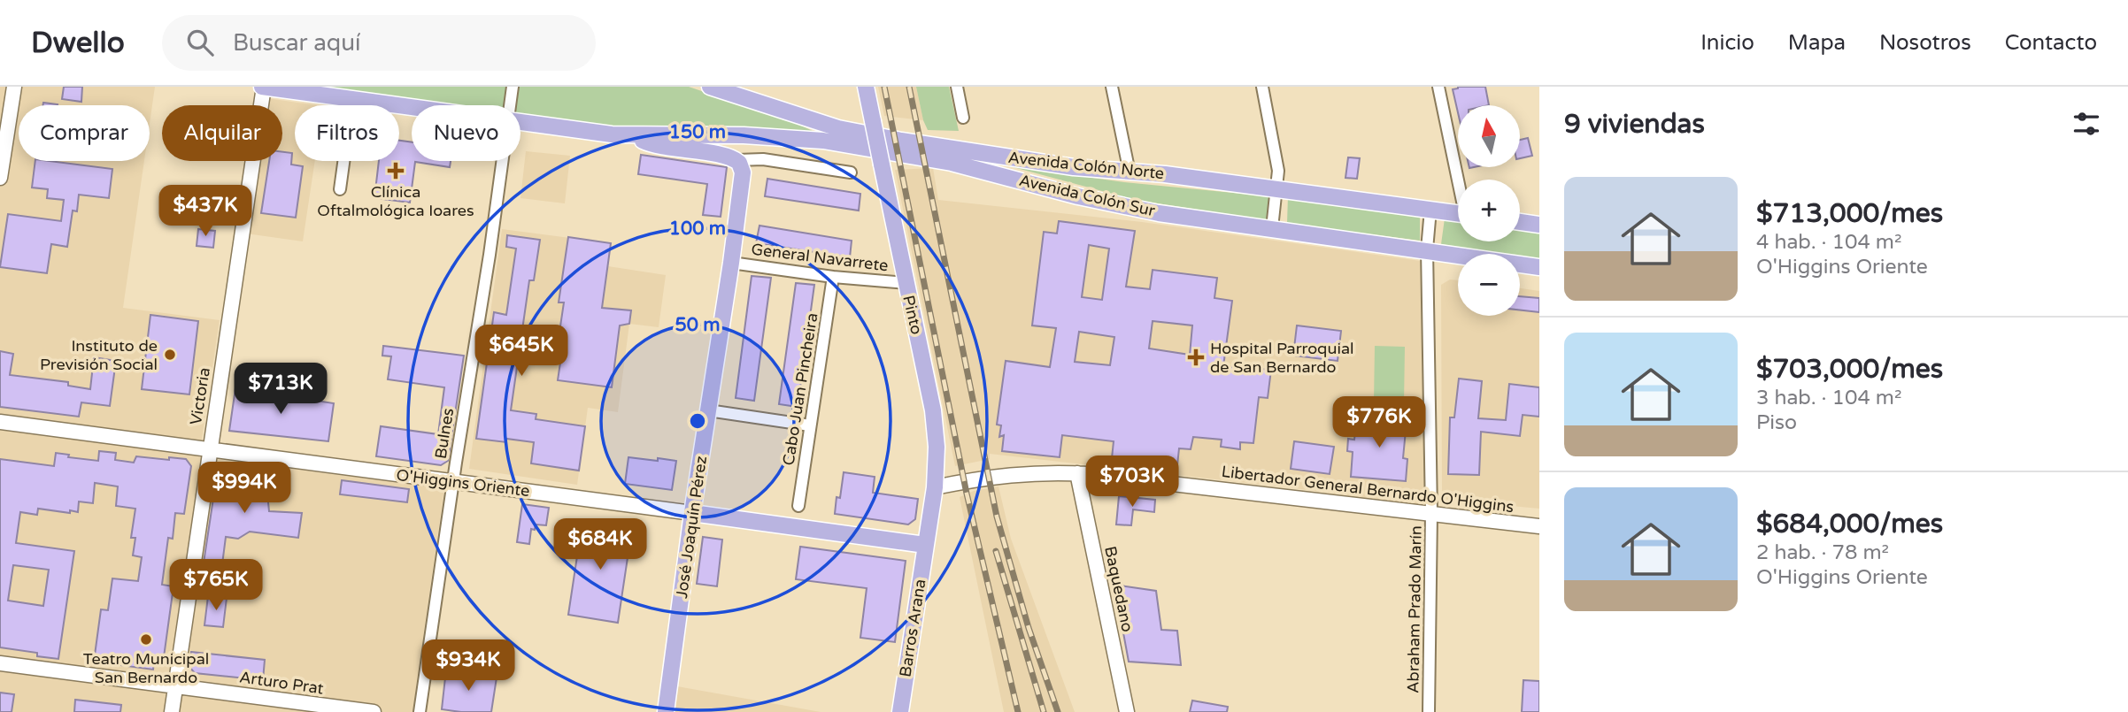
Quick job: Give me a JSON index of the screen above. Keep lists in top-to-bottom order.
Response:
{
  "streets": {
    "main road": [
      "Avenida Colón Norte",
      "Avenida Colón Sur",
      "Pinto",
      "O'Higgins Oriente",
      "José Joaquín Pérez",
      "Barros Arana"
    ],
    "street": [
      "General Navarrete",
      "Cabo Juan Pincheira",
      "Victoria",
      "Bulnes",
      "Libertador General Bernardo O'Higgins",
      "Baquedano",
      "Abraham Prado Marín",
      "Arturo Prat"
    ]
  },
  "crossings": [
    ["Avenida Colón Norte", "Abraham Prado Marín"],
    ["Avenida Colón Sur", "Victoria"],
    ["Avenida Colón Sur", "José Joaquín Pérez"],
    ["Avenida Colón Sur", "Abraham Prado Marín"],
    ["General Navarrete", "Pinto"],
    ["General Navarrete", "Cabo Juan Pincheira"],
    ["General Navarrete", "José Joaquín Pérez"],
    ["Pinto", "O'Higgins Oriente"],
    ["Pinto", "Libertador General Bernardo O'Higgins"],
    ["Pinto", "Barros Arana"],
    ["Victoria", "O'Higgins Oriente"],
    ["Victoria", "Arturo Prat"],
    ["Bulnes", "O'Higgins Oriente"],
    ["O'Higgins Oriente", "José Joaquín Pérez"],
    ["O'Higgins Oriente", "Barros Arana"],
    ["Libertador General Bernardo O'Higgins", "Baquedano"],
    ["Libertador General Bernardo O'Higgins", "Abraham Prado Marín"]
  ],
  "places": {
    "health": ["Clínica Oftalmológica Ioares", "Hospital Parroquial de San Bernardo"],
    "other": ["Instituto de Previsión Social", "Teatro Municipal San Bernardo"]
  },
  "north": "top",
  "page": {
    "header": "Dwello",
    "search": "Buscar aquí",
    "nav": [
      "Inicio",
      "Mapa",
      "Nosotros",
      "Contacto"
    ],
    "heading": "9 viviendas",
    "map_buttons": ["+", "−"],
    "chip": [
      "Comprar",
      "Alquilar",
      "Filtros",
      "Nuevo"
    ],
    "list": [
      {
        "name": "$713,000/mes",
        "note": "4 hab. · 104 m² · O'Higgins Oriente"
      },
      {
        "name": "$703,000/mes",
        "note": "3 hab. · 104 m² · Piso"
      },
      {
        "name": "$684,000/mes",
        "note": "2 hab. · 78 m² · O'Higgins Oriente"
      }
    ],
    "price": [
      "$437K",
      "$645K",
      "$713K",
      "$776K",
      "$703K",
      "$994K",
      "$684K",
      "$765K",
      "$934K"
    ]
  },
  "rings": ["150 m", "100 m", "50 m"]
}
